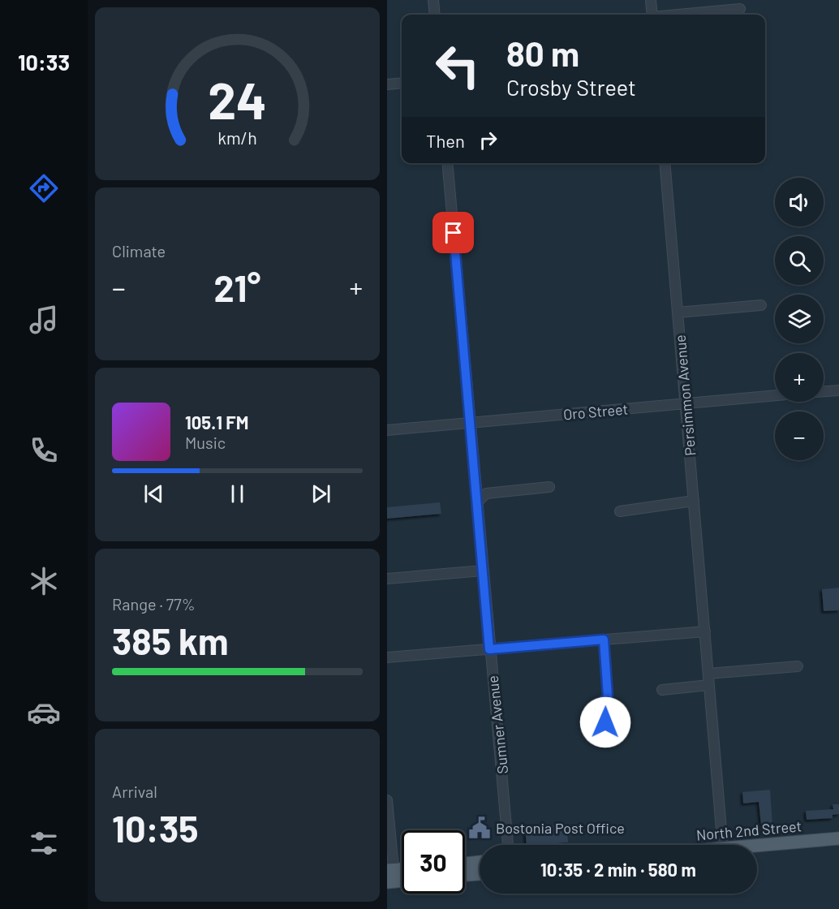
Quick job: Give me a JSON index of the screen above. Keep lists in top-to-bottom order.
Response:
{
  "streets": {
    "main road": ["North 2nd Street"],
    "street": ["Persimmon Avenue", "Oro Street", "Sumner Avenue"]
  },
  "crossings": [
    ["Persimmon Avenue", "Oro Street"],
    ["Oro Street", "Sumner Avenue"]
  ],
  "places": {
    "public building": ["Bostonia Post Office"]
  },
  "page": {
    "tabs": "10:33",
    "turn": ["80 m", "Crosby Street"],
    "then": "Then",
    "map_buttons": ["+", "−"],
    "tile": [
      "Climate",
      ["Range · 77%", "385 km"],
      ["Arrival", "10:35"]
    ],
    "heat": ["−", "21°", "+"],
    "song": ["105.1 FM", "Music"],
    "limit": "30",
    "trip": "10:35 · 2 min · 580 m",
    "gauge": ["24", "km/h"]
  }
}
